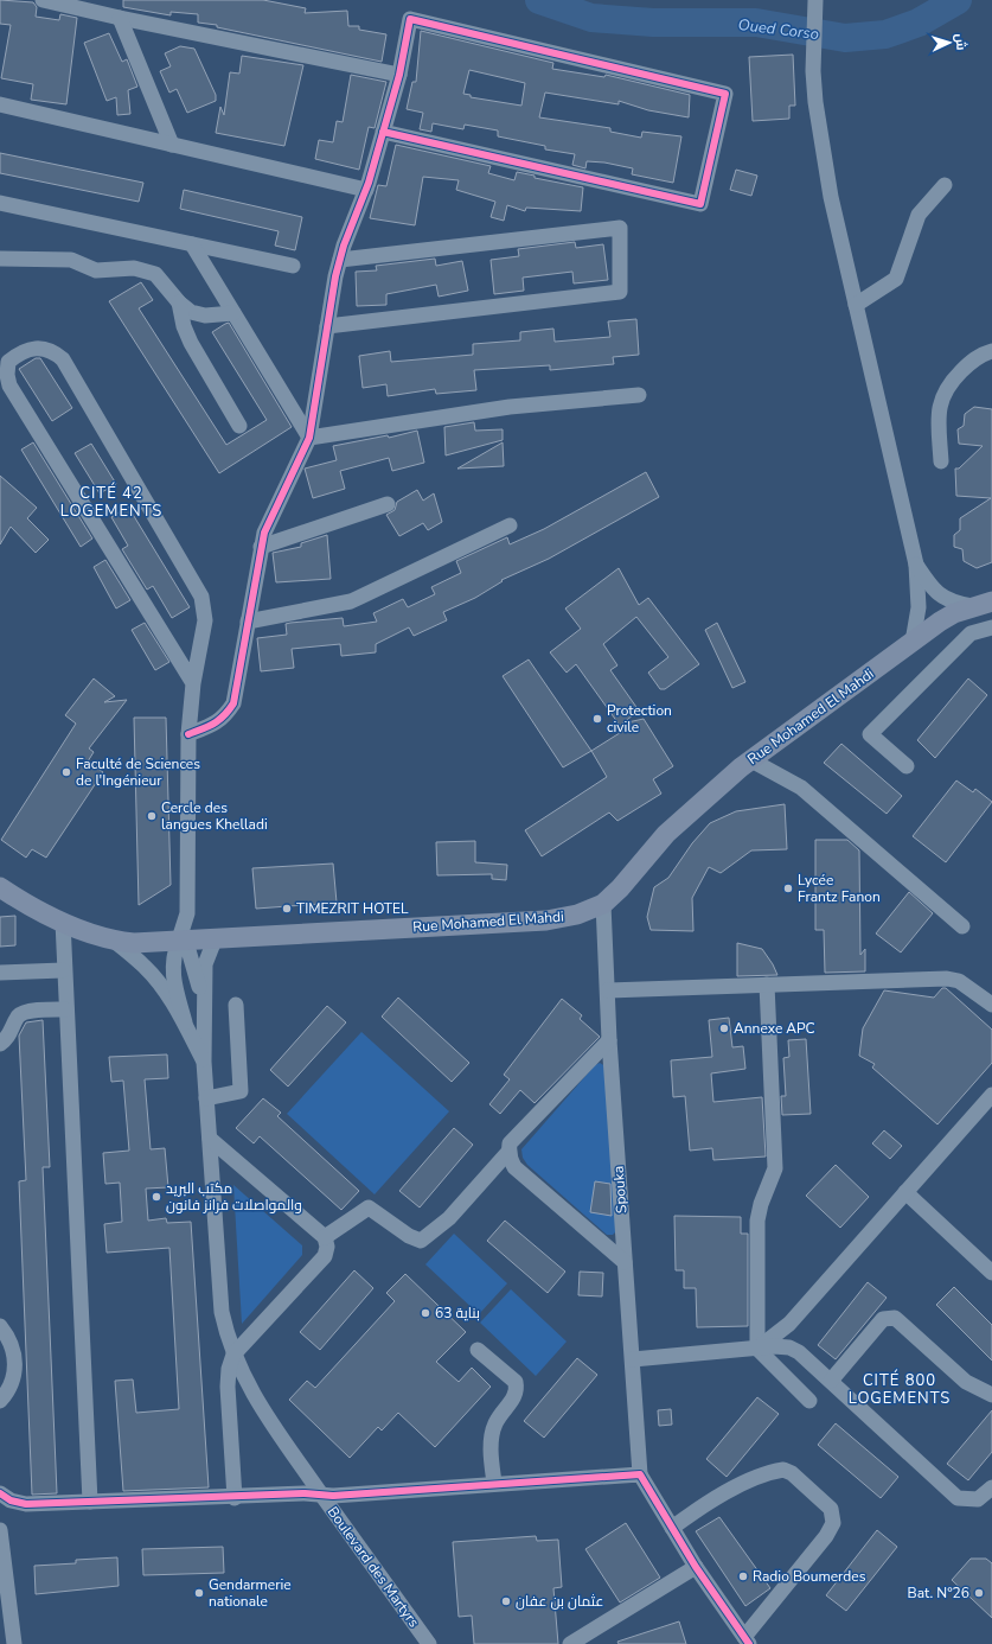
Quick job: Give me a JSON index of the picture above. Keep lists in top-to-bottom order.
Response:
{
  "streets": {
    "main road": ["Rue Mohamed El Mahdi"],
    "street": ["Spouka", "Boulevard des Martyrs"]
  },
  "crossings": [
    ["Rue Mohamed El Mahdi", "Spouka"]
  ],
  "districts": ["CITÉ 42 LOGEMENTS", "CITÉ 800 LOGEMENTS"],
  "water": ["Oued Corso"],
  "places": [
    "Protection civile",
    "Faculté de Sciences de l'Ingénieur",
    "Cercle des langues Khelladi",
    "Lycée Frantz Fanon",
    "TIMEZRIT HOTEL",
    "Annexe APC",
    "مكتب البريد والمواصلات فرانز فانون",
    "بناية 63",
    "Radio Boumerdes",
    "Gendarmerie nationale",
    "Bat. N°26",
    "عثمان بن عفان"
  ],
  "north": "right"
}
